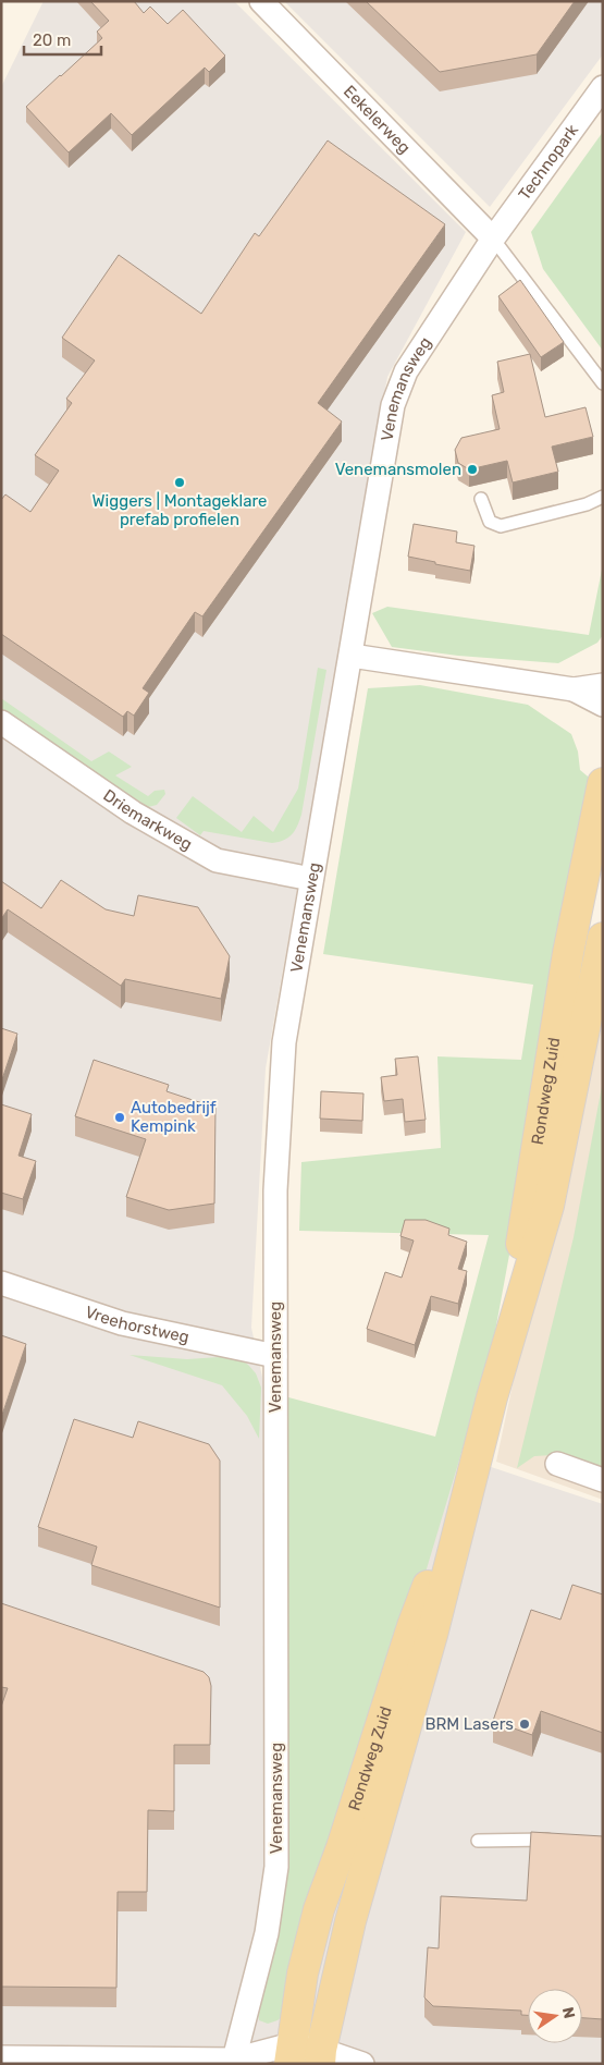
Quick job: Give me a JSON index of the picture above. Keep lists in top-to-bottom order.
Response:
{
  "streets": {
    "main road": ["Rondweg Zuid"],
    "street": [
      "Eekelerweg",
      "Technopark",
      "Venemansweg",
      "Driemarkweg",
      "Vreehorstweg"
    ]
  },
  "crossings": [
    ["Eekelerweg", "Technopark"],
    ["Eekelerweg", "Venemansweg"],
    ["Technopark", "Venemansweg"],
    ["Venemansweg", "Driemarkweg"],
    ["Venemansweg", "Vreehorstweg"]
  ],
  "places": [
    "Venemansmolen",
    "Wiggers | Montageklare prefab profielen",
    "Autobedrijf Kempink",
    "BRM Lasers"
  ],
  "scale_bar": "20 m",
  "north": "right"
}
